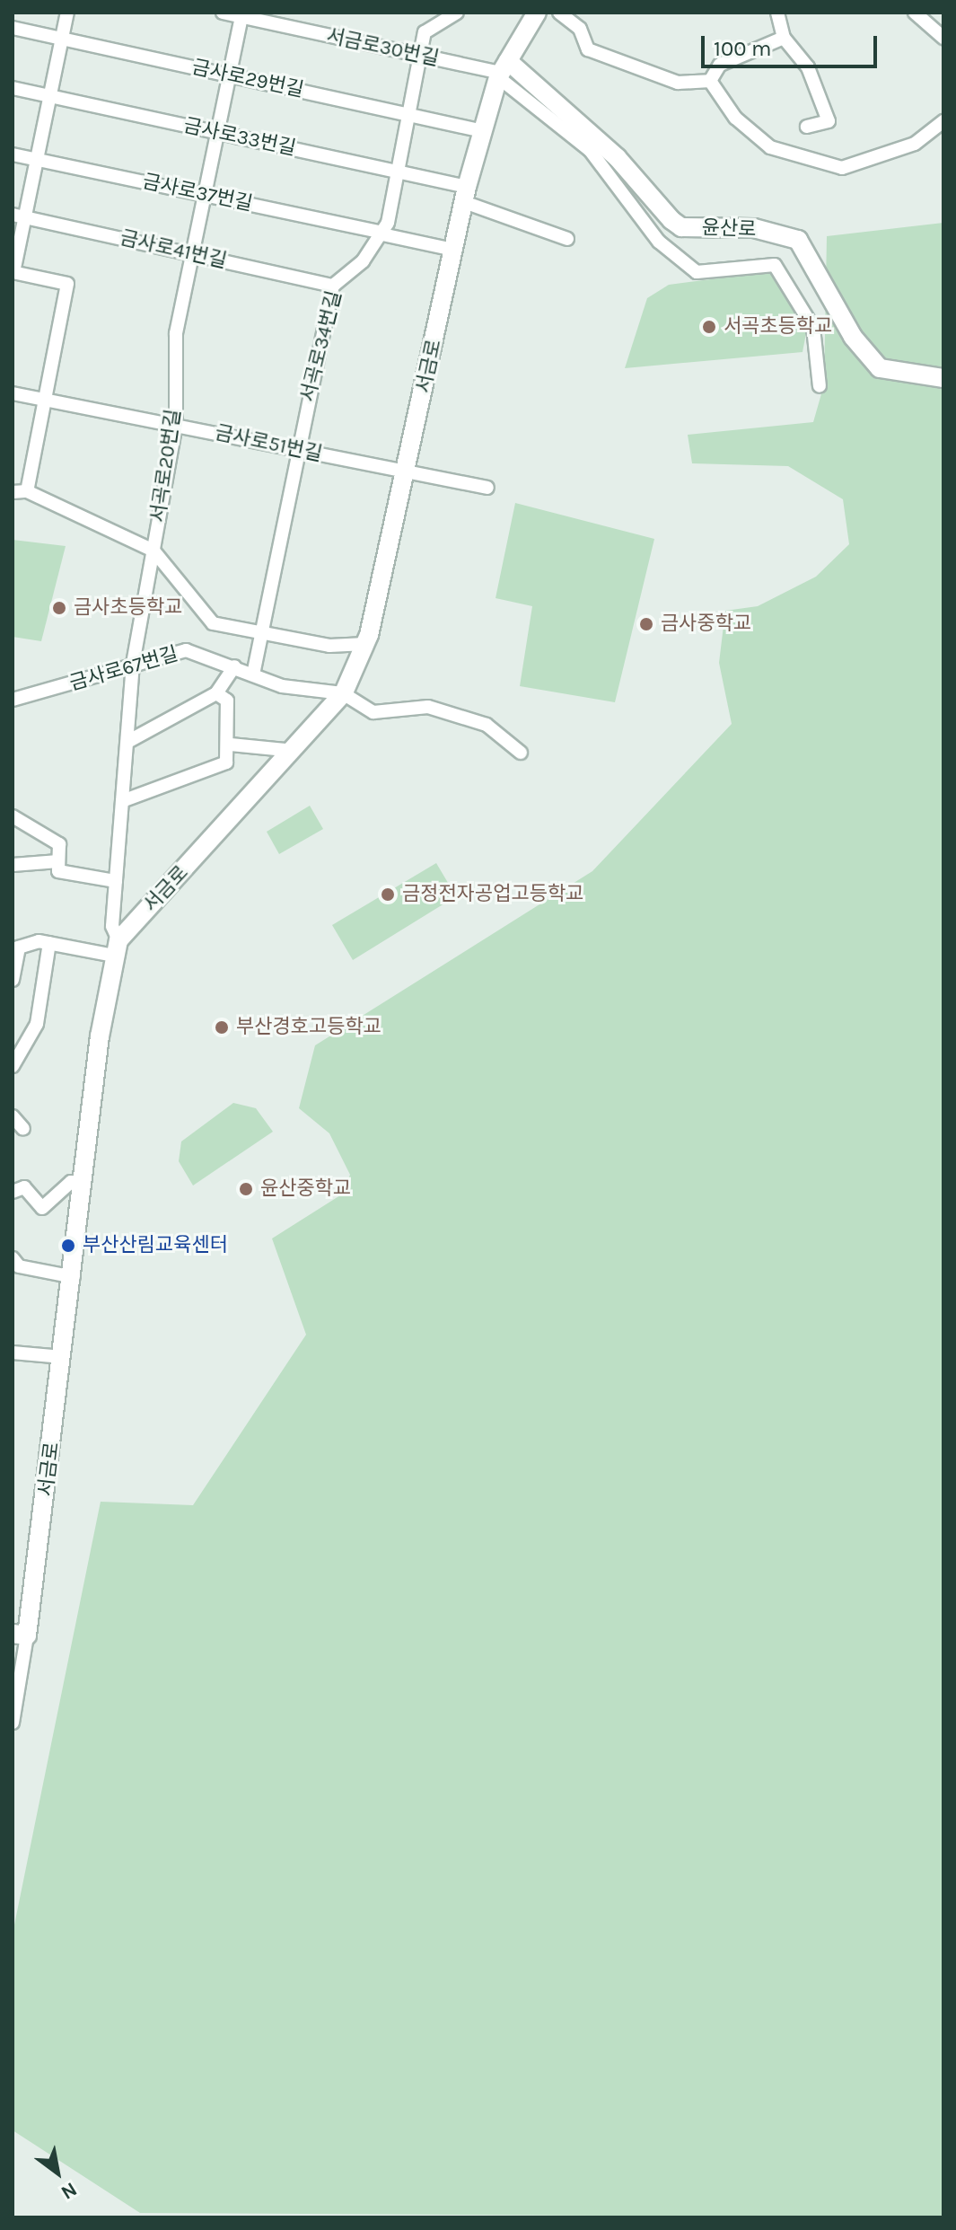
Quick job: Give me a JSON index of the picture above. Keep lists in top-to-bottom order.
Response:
{
  "streets": {
    "street": [
      "서금로30번길",
      "금사로29번길",
      "금사로33번길",
      "금사로37번길",
      "윤산로",
      "금사로41번길",
      "서곡로34번길",
      "서금로",
      "금사로51번길",
      "서곡로20번길",
      "금사로67번길"
    ]
  },
  "crossings": [
    ["서금로30번길", "윤산로"],
    ["서금로30번길", "서곡로34번길"],
    ["서금로30번길", "서금로"],
    ["서금로30번길", "서곡로20번길"],
    ["금사로29번길", "서곡로34번길"],
    ["금사로29번길", "서금로"],
    ["금사로29번길", "서곡로20번길"],
    ["금사로33번길", "서곡로34번길"],
    ["금사로33번길", "서금로"],
    ["금사로33번길", "서곡로20번길"],
    ["금사로37번길", "서곡로34번길"],
    ["금사로37번길", "서금로"],
    ["금사로37번길", "서곡로20번길"],
    ["윤산로", "서금로"],
    ["금사로41번길", "서곡로34번길"],
    ["금사로41번길", "서곡로20번길"],
    ["서곡로34번길", "금사로51번길"],
    ["서곡로34번길", "금사로67번길"],
    ["서금로", "금사로51번길"],
    ["서금로", "서곡로20번길"],
    ["서금로", "금사로67번길"],
    ["금사로51번길", "서곡로20번길"],
    ["서곡로20번길", "금사로67번길"]
  ],
  "places": [
    "서곡초등학교",
    "금사초등학교",
    "금사중학교",
    "금정전자공업고등학교",
    "부산경호고등학교",
    "윤산중학교",
    "부산산림교육센터"
  ],
  "scale_bar": "100 m",
  "north": "bottom right"
}
